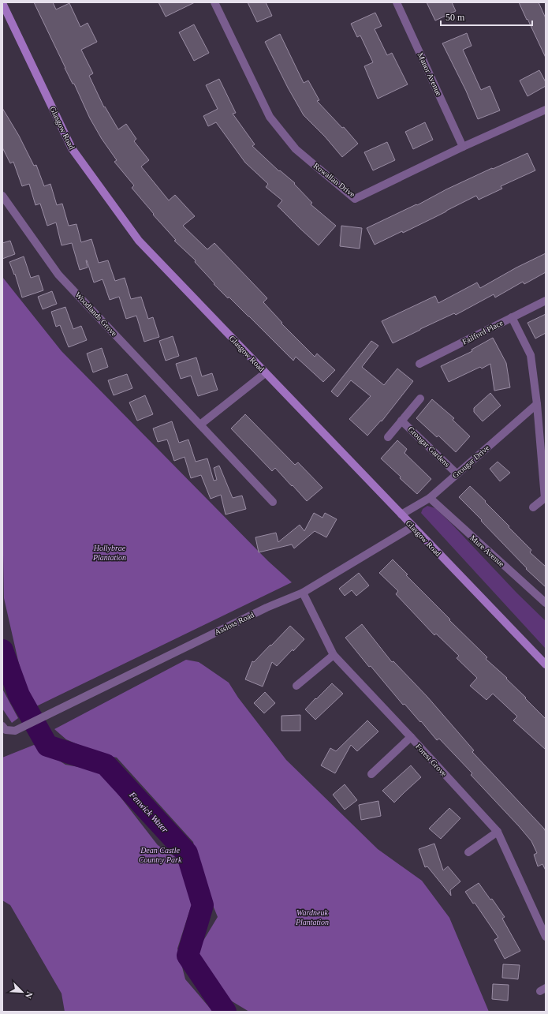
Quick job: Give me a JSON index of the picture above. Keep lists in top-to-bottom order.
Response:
{
  "streets": {
    "main road": ["Glasgow Road"],
    "street": [
      "Manor Avenue",
      "Rowallan Drive",
      "Woodlands Grove",
      "Failford Place",
      "Grougar Gardens",
      "Grougar Drive",
      "Mure Avenue",
      "Assloss Road",
      "Forest Grove"
    ]
  },
  "crossings": [
    ["Manor Avenue", "Rowallan Drive"],
    ["Glasgow Road", "Grougar Drive"],
    ["Glasgow Road", "Assloss Road"],
    ["Grougar Gardens", "Grougar Drive"],
    ["Grougar Drive", "Mure Avenue"],
    ["Assloss Road", "Forest Grove"]
  ],
  "water": ["Fenwick Water"],
  "parks": ["Hollybrae Plantation", "Dean Castle Country Park", "Wardneuk Plantation"],
  "scale_bar": "50 m",
  "north": "bottom right"
}
